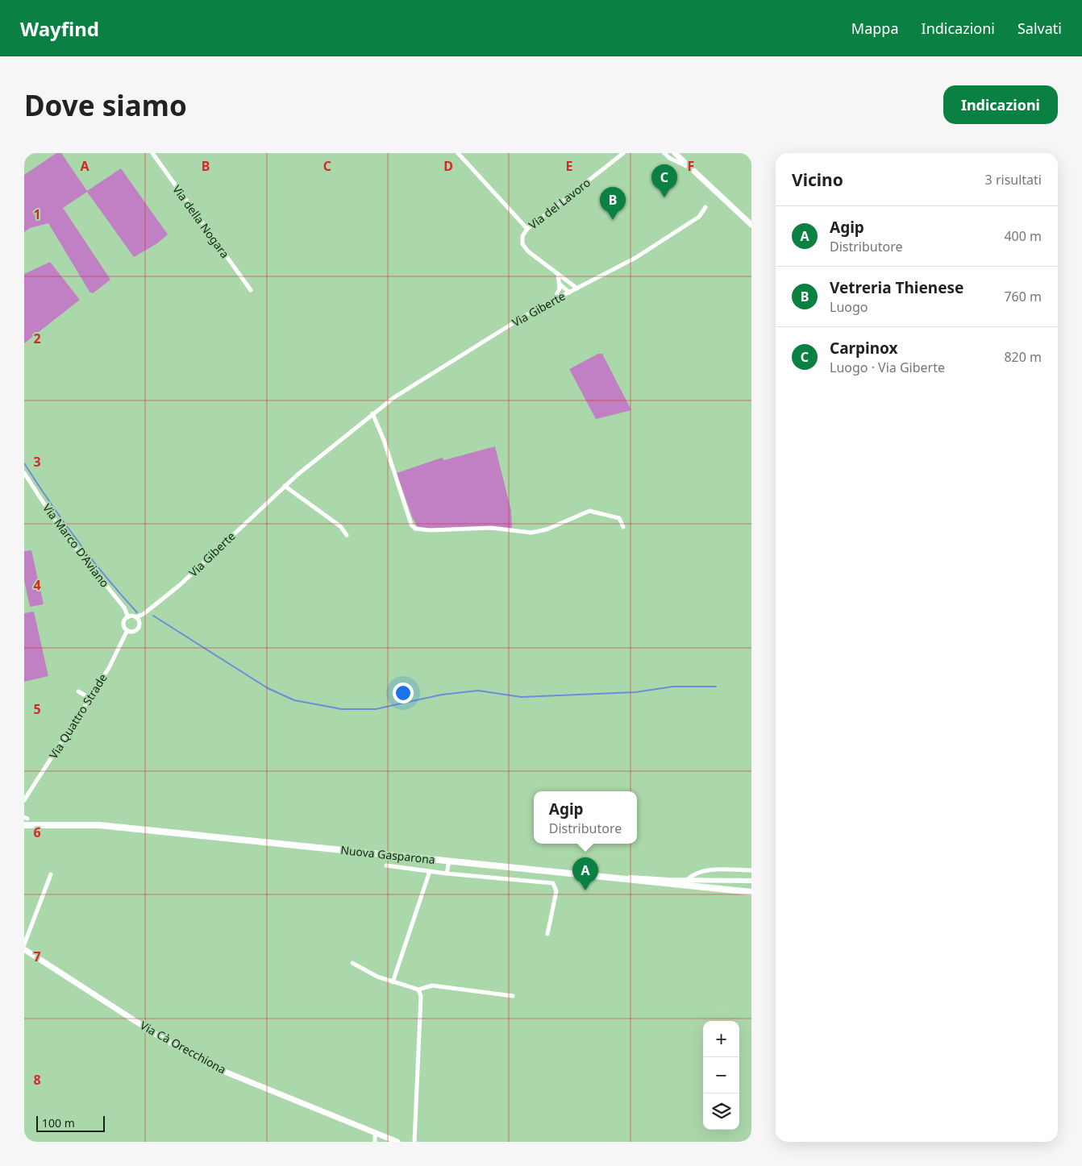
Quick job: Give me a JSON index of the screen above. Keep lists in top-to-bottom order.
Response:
{
  "streets": {
    "main road": ["Nuova Gasparona", "Via Cà Orecchiona"],
    "street": [
      "Via del Lavoro",
      "Via della Nogara",
      "Via Giberte",
      "Via Marco D'Aviano",
      "Via Quattro Strade"
    ]
  },
  "crossings": [
    ["Via del Lavoro", "Via Giberte"],
    ["Via Giberte", "Via Marco D'Aviano"],
    ["Via Giberte", "Via Quattro Strade"],
    ["Via Marco D'Aviano", "Via Quattro Strade"]
  ],
  "scale_bar": "100 m",
  "page": {
    "header": "Wayfind",
    "nav": ["Mappa", "Indicazioni", "Salvati"],
    "buttons": "Indicazioni",
    "title": "Dove siamo",
    "heading": ["Vicino", "3 risultati"],
    "pins": ["C", "B", "A"],
    "list": [
      {
        "mark": "A",
        "name": "Agip",
        "note": "Distributore",
        "value": "400 m"
      },
      {
        "mark": "B",
        "name": "Vetreria Thienese",
        "note": "Luogo",
        "value": "760 m"
      },
      {
        "mark": "C",
        "name": "Carpinox",
        "note": "Luogo · Via Giberte",
        "value": "820 m"
      }
    ],
    "popup": ["Agip", "Distributore"],
    "map_buttons": ["+", "−"],
    "scale": "100 m"
  },
  "grid": {
    "columns": [
      "A",
      "B",
      "C",
      "D",
      "E",
      "F"
    ],
    "rows": [
      "1",
      "2",
      "3",
      "4",
      "5",
      "6",
      "7",
      "8"
    ]
  }
}
